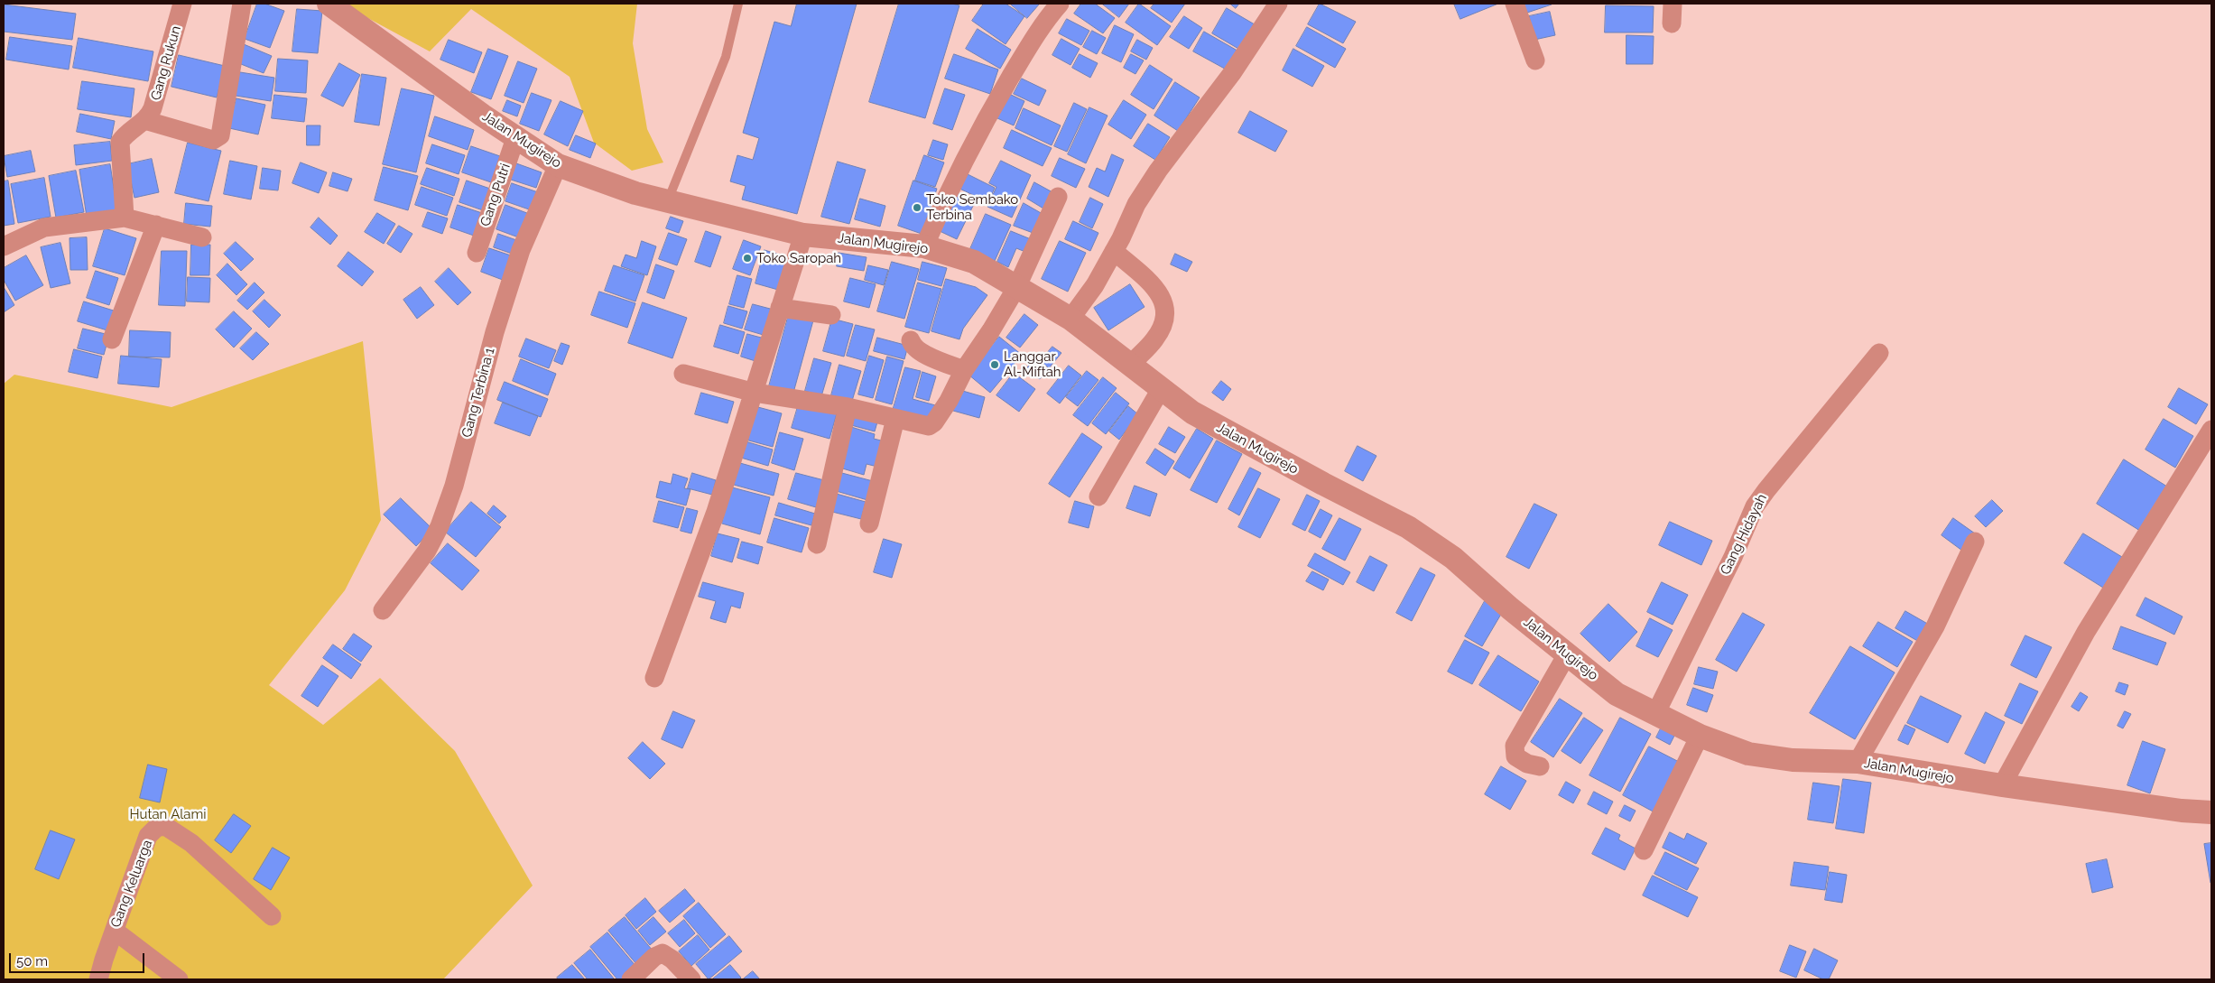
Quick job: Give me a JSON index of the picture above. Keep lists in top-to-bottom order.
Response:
{
  "streets": {
    "street": [
      "Gang Rukun",
      "Jalan Mugirejo",
      "Gang Putri",
      "Gang Terbina 1",
      "Gang Hidayah",
      "Gang Keluarga"
    ]
  },
  "crossings": [
    ["Jalan Mugirejo", "Gang Putri"],
    ["Jalan Mugirejo", "Gang Terbina 1"],
    ["Jalan Mugirejo", "Gang Hidayah"]
  ],
  "parks": ["Hutan Alami"],
  "places": ["Toko Sembako Terbina", "Toko Saropah", "Langgar Al-Miftah"],
  "scale_bar": "50 m"
}
